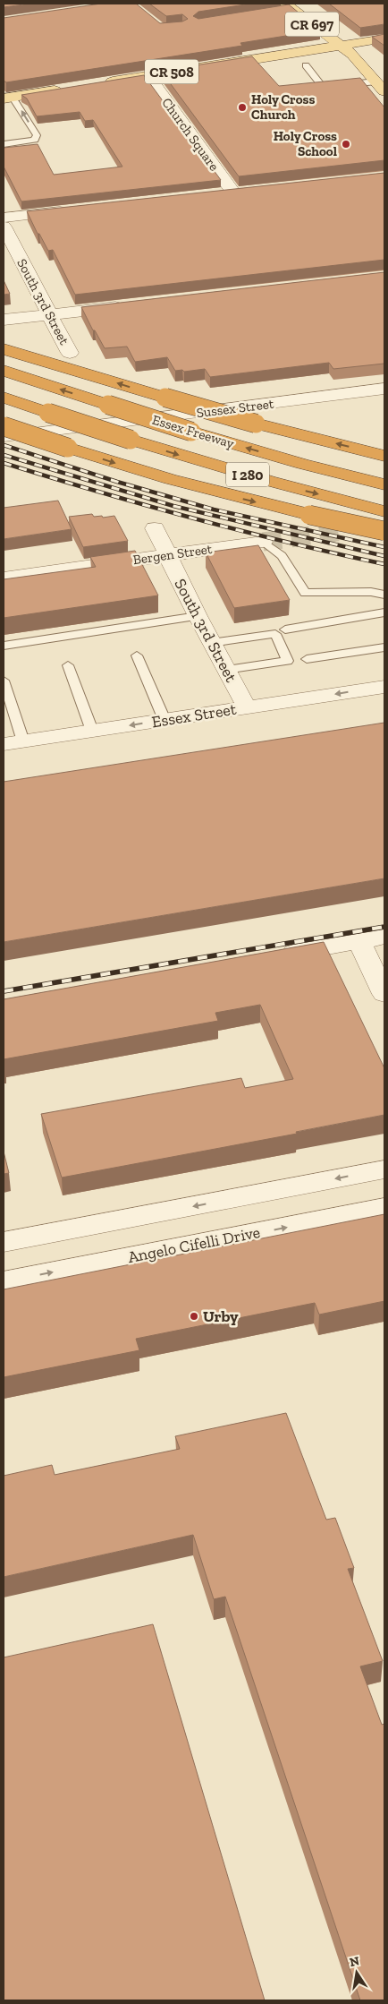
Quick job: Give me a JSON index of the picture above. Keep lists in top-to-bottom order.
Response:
{
  "streets": {
    "highway": ["Essex Freeway", "I 280"],
    "main road": ["CR 697", "CR 508"],
    "street": [
      "Church Square",
      "South 3rd Street",
      "Sussex Street",
      "Bergen Street",
      "Essex Street",
      "Angelo Cifelli Drive"
    ]
  },
  "crossings": [
    ["CR 697", "CR 508"],
    ["CR 508", "Church Square"],
    ["South 3rd Street", "Bergen Street"],
    ["South 3rd Street", "Essex Street"]
  ],
  "one_way": ["Essex Street"],
  "places": ["Holy Cross Church", "Holy Cross School", "Urby"],
  "north": "top"
}
